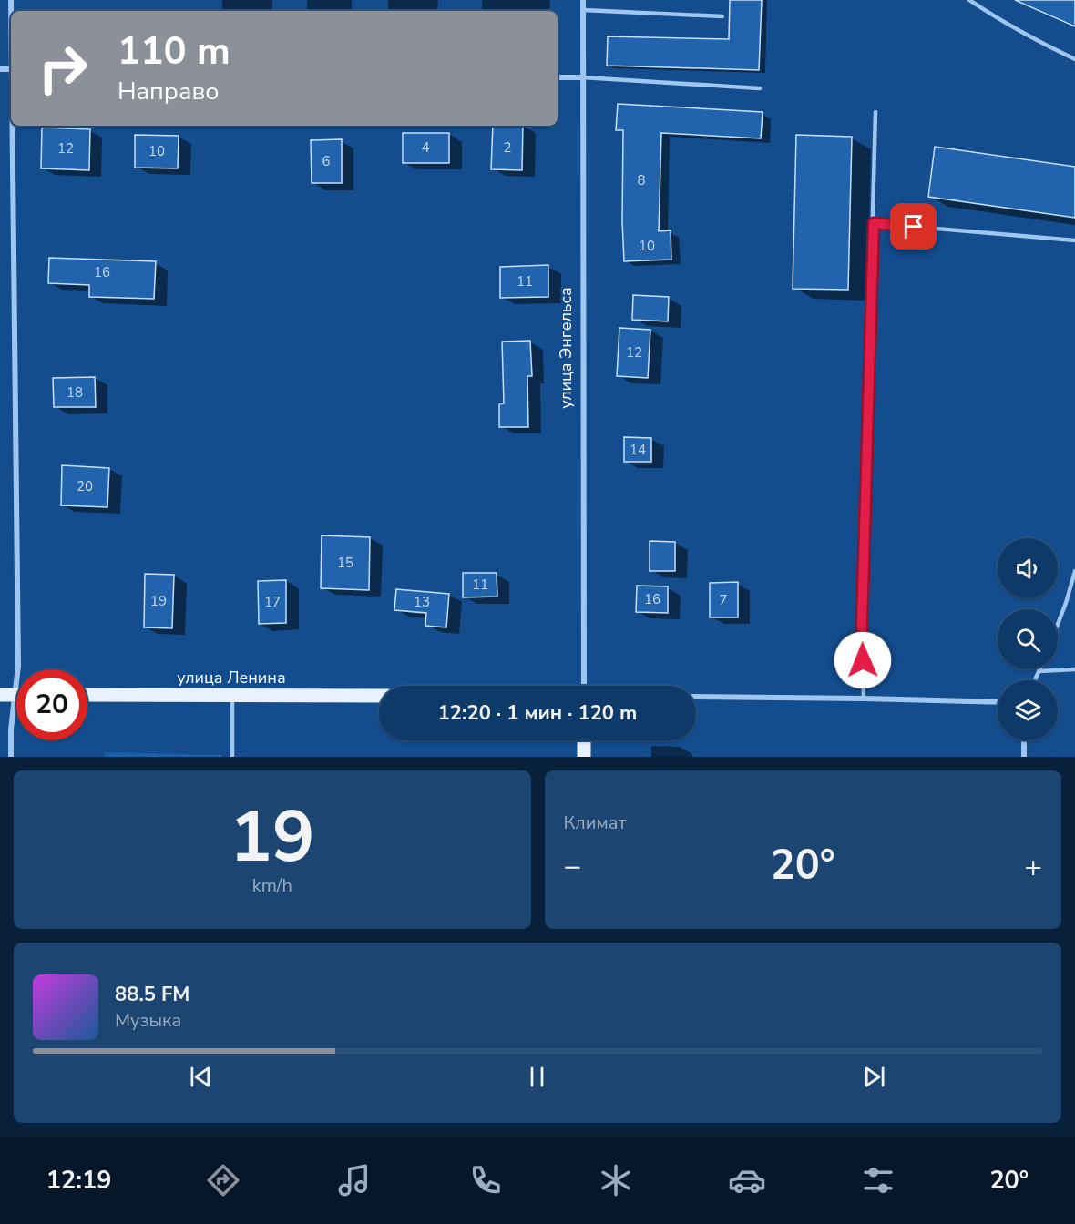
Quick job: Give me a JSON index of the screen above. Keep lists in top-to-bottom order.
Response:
{
  "streets": {
    "main road": ["улица Ленина"],
    "street": ["улица Энгельса"]
  },
  "house_numbers": [
    "4",
    "2",
    "12",
    "10",
    "6",
    "8",
    "10",
    "16",
    "11",
    "12",
    "18",
    "14",
    "20",
    "15",
    "11",
    "16",
    "7",
    "19",
    "17",
    "13"
  ],
  "page": {
    "turn": ["110 m", "Направо"],
    "limit": "20",
    "trip": "12:20 · 1 мин · 120 m",
    "tile": [
      ["19", "km/h"],
      "Климат"
    ],
    "heat": ["−", "20°", "+"],
    "song": ["88.5 FM", "Музыка"],
    "tabs": ["12:19", "20°"]
  }
}
